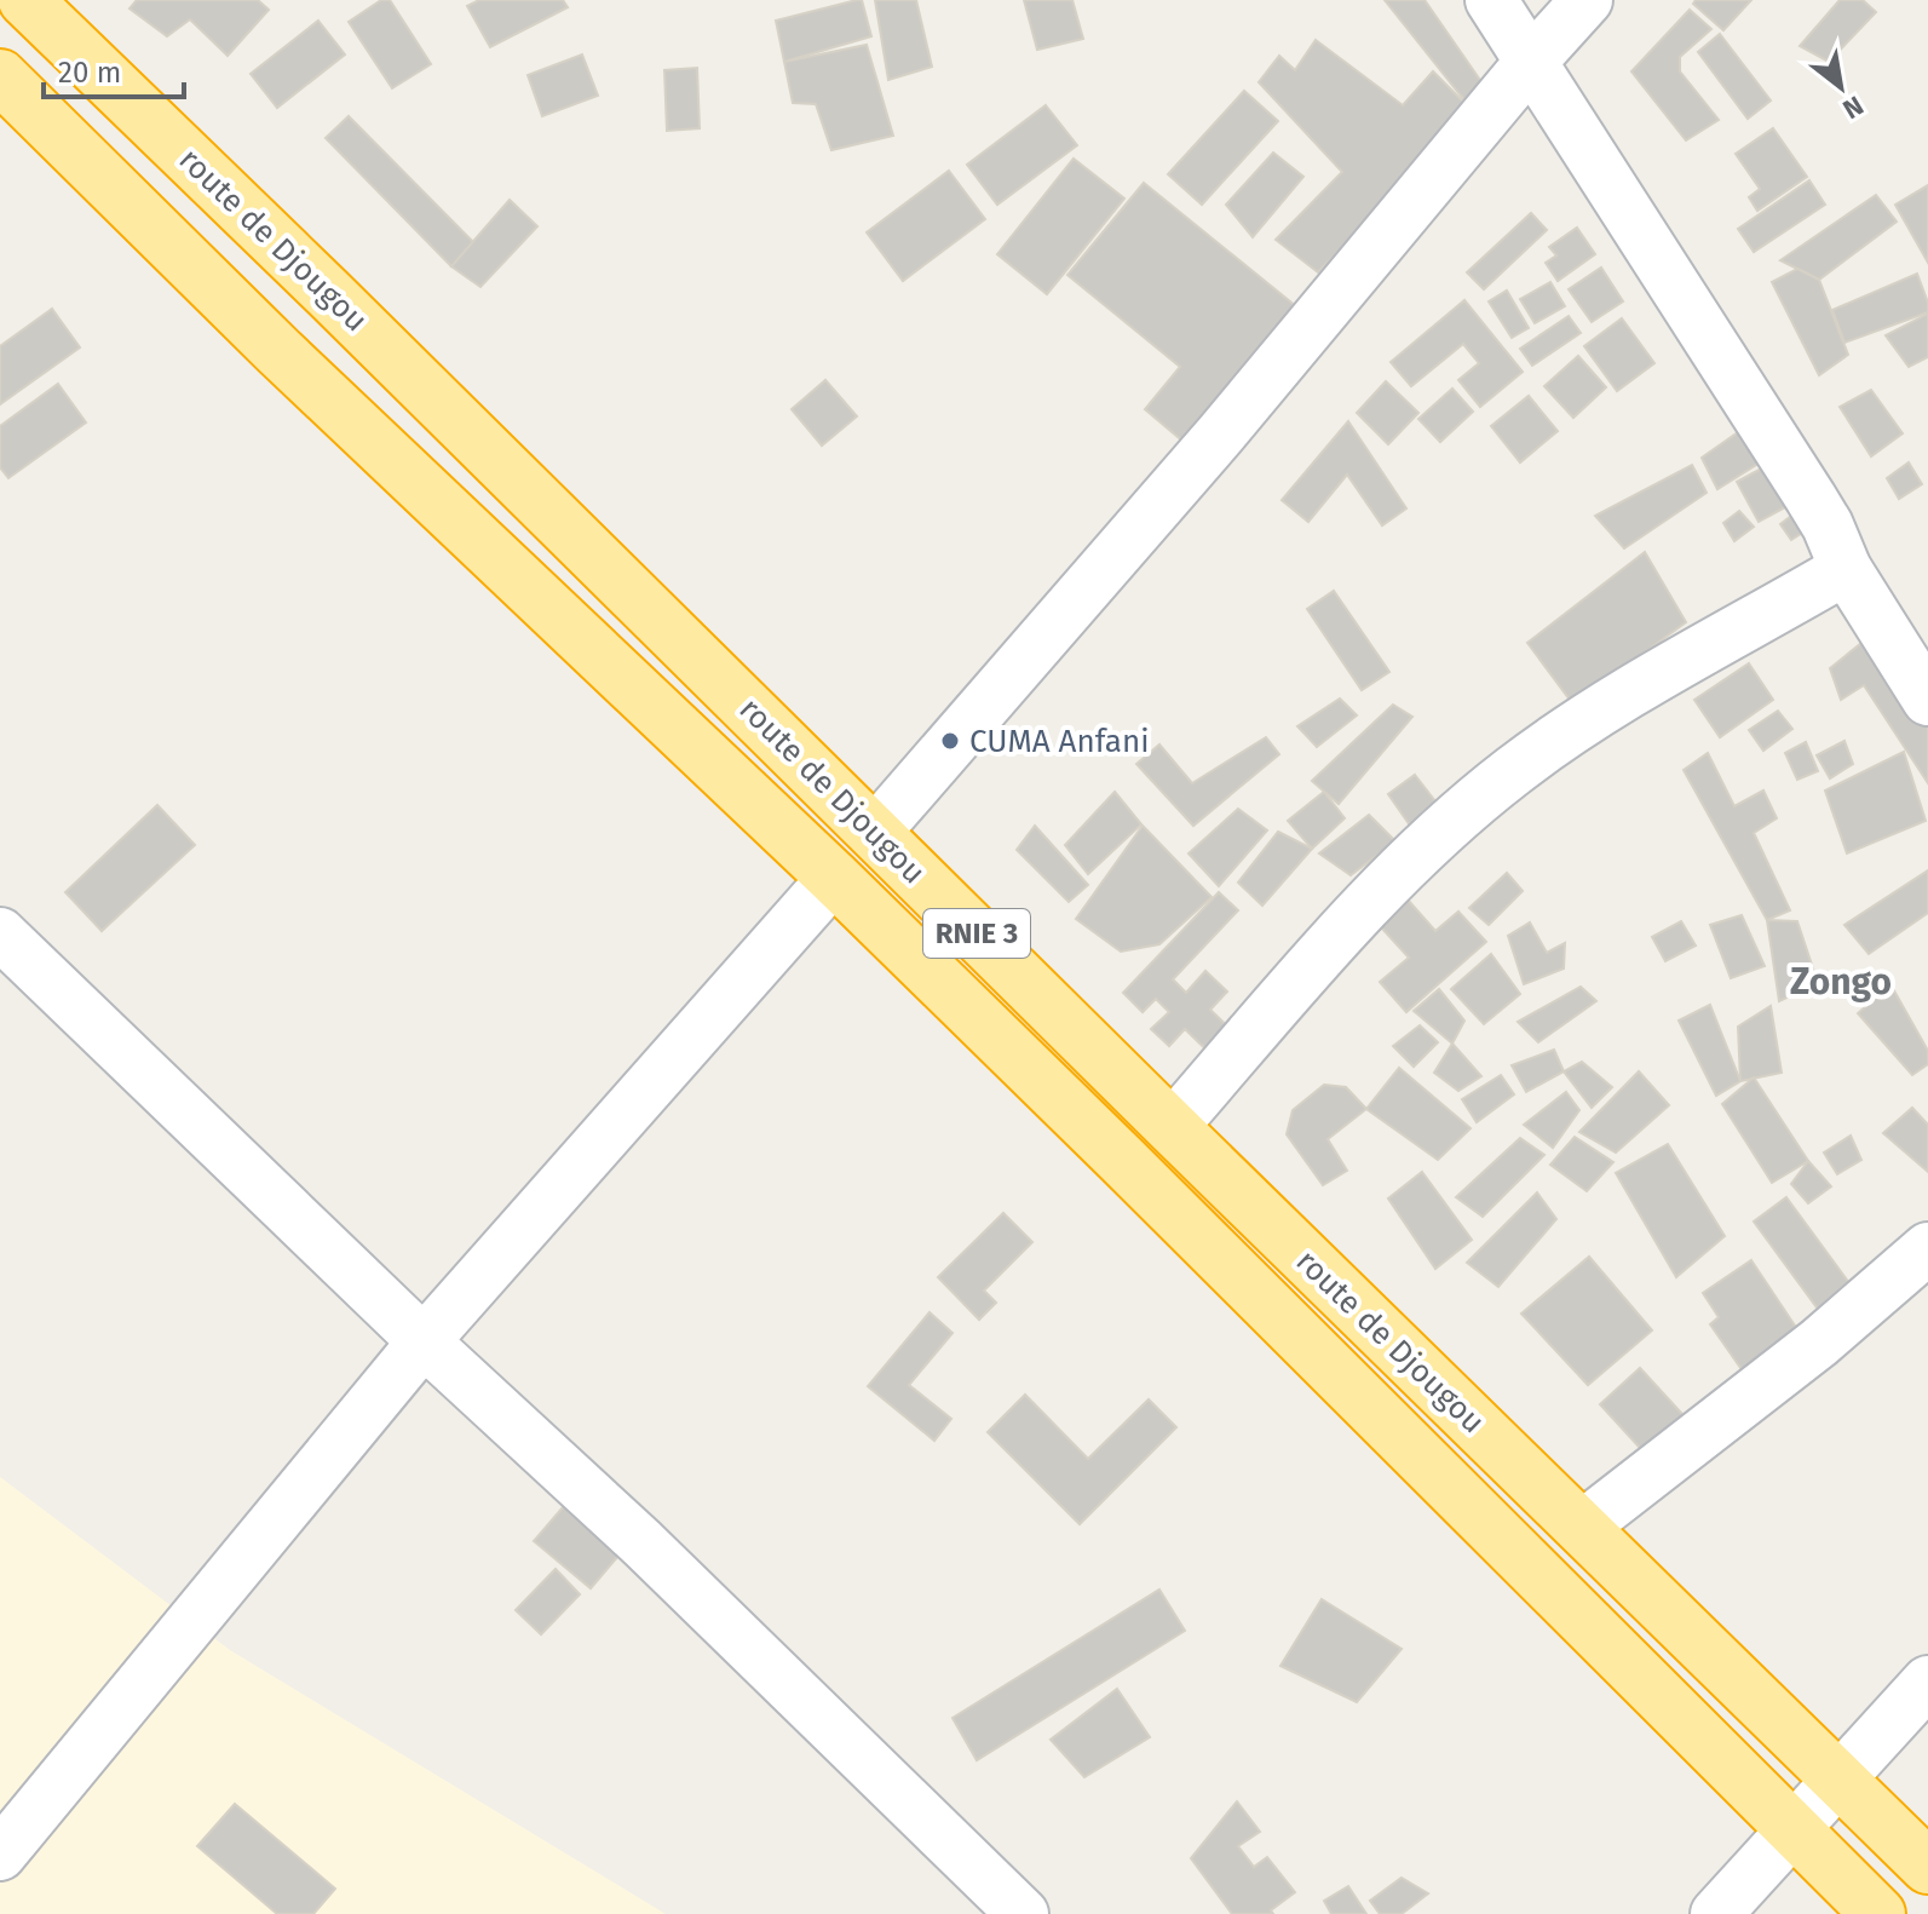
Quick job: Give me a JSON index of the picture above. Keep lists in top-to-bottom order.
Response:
{
  "streets": {
    "highway": ["route de Djougou", "RNIE 3"]
  },
  "districts": ["Zongo"],
  "places": ["CUMA Anfani"],
  "scale_bar": "20 m",
  "north": "bottom right"
}
